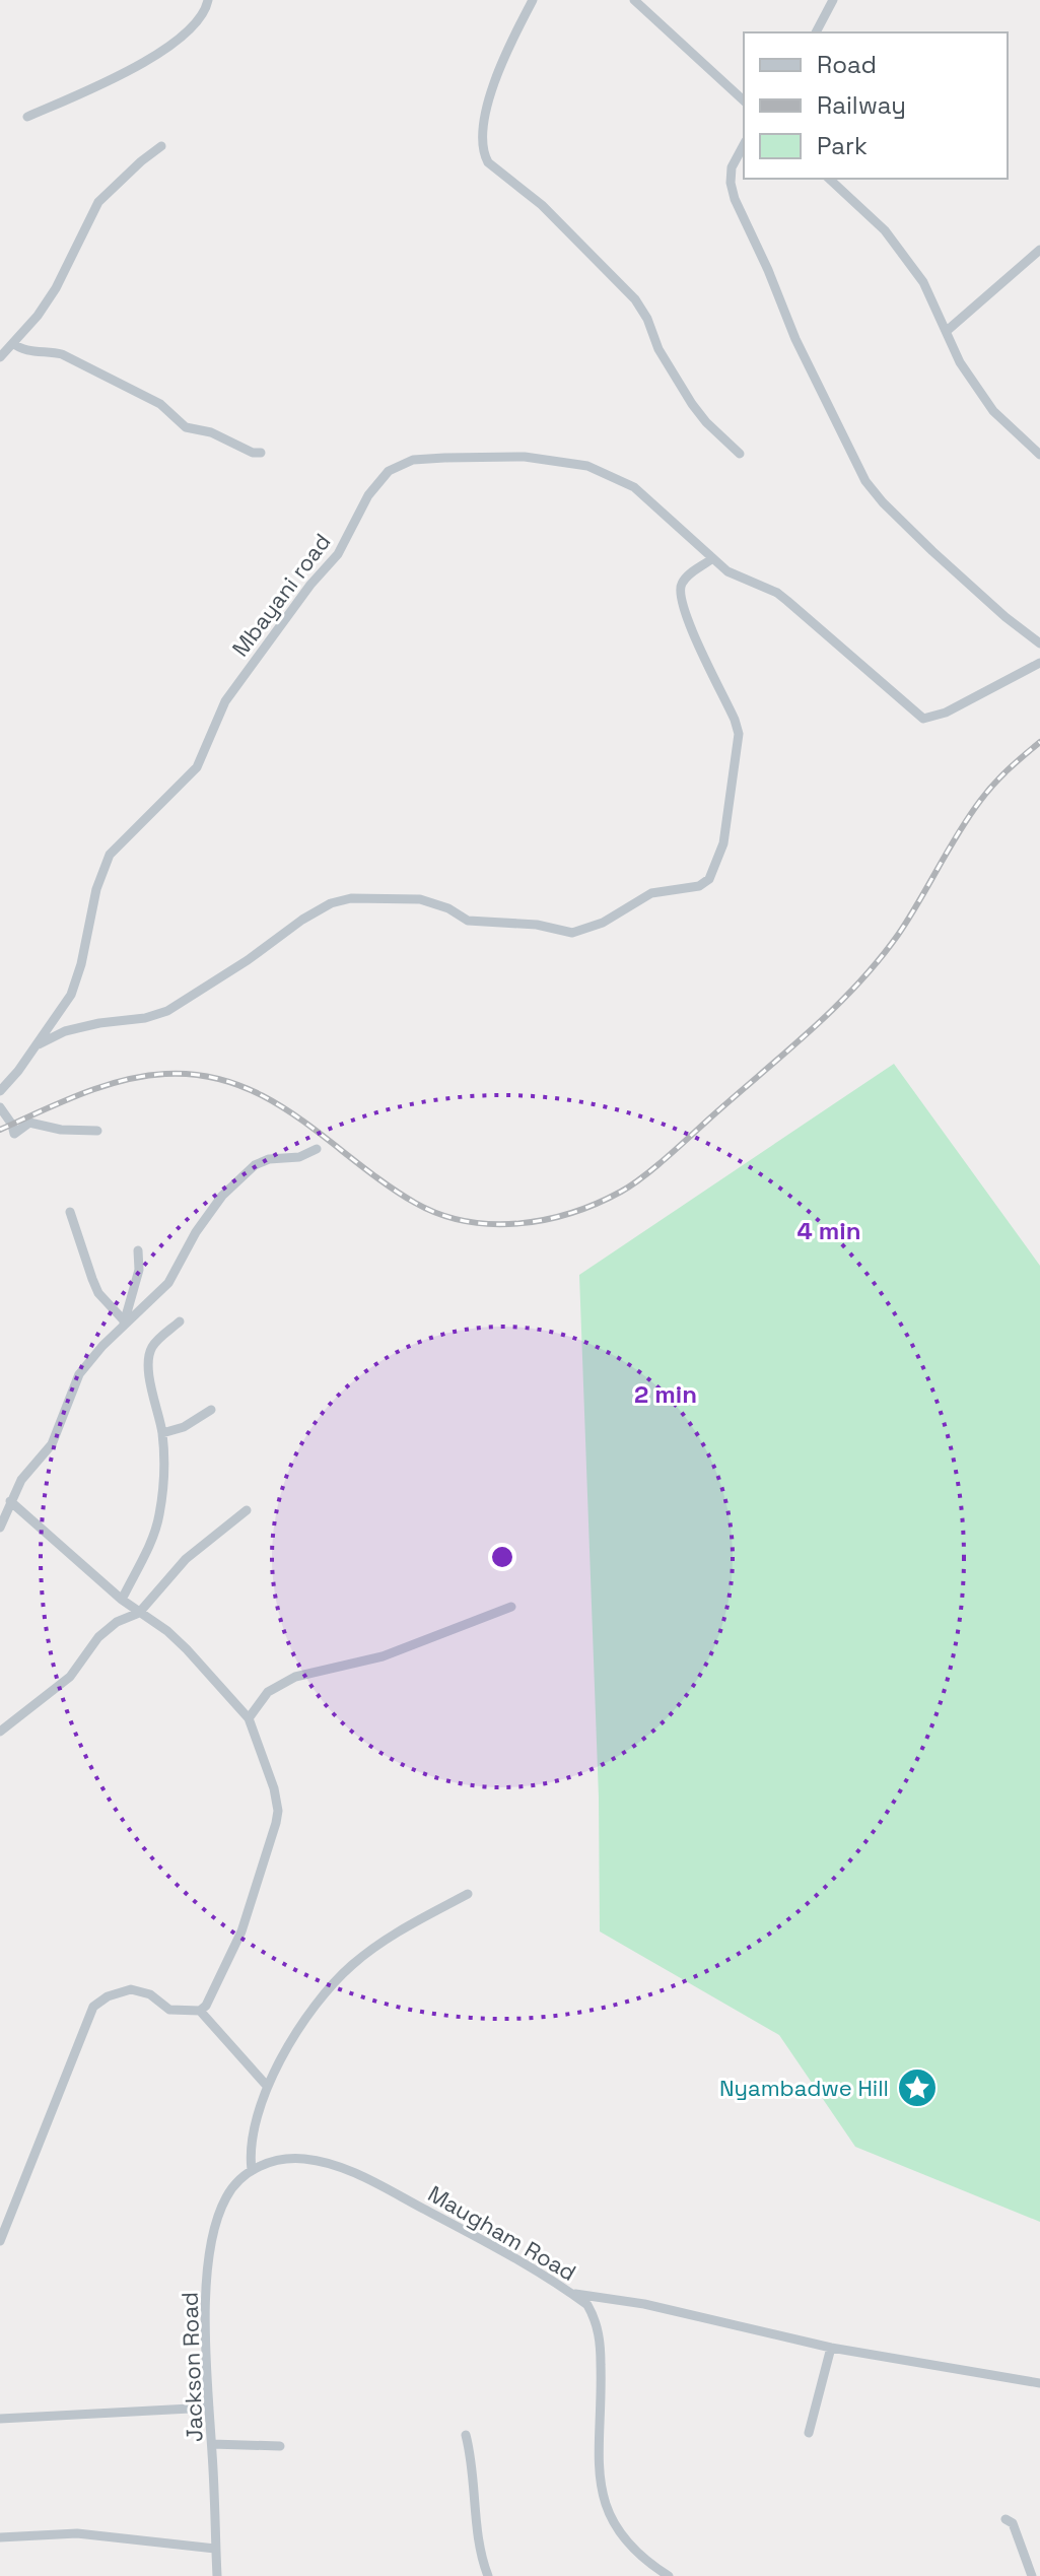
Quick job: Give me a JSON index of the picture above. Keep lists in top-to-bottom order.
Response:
{
  "streets": {
    "street": ["Mbayani road", "Maugham Road", "Jackson Road"]
  },
  "crossings": [
    ["Maugham Road", "Jackson Road"]
  ],
  "places": {
    "place": ["Nyambadwe Hill"]
  },
  "legend": ["Road", "Railway", "Park"],
  "rings": ["4 min", "2 min"]
}
